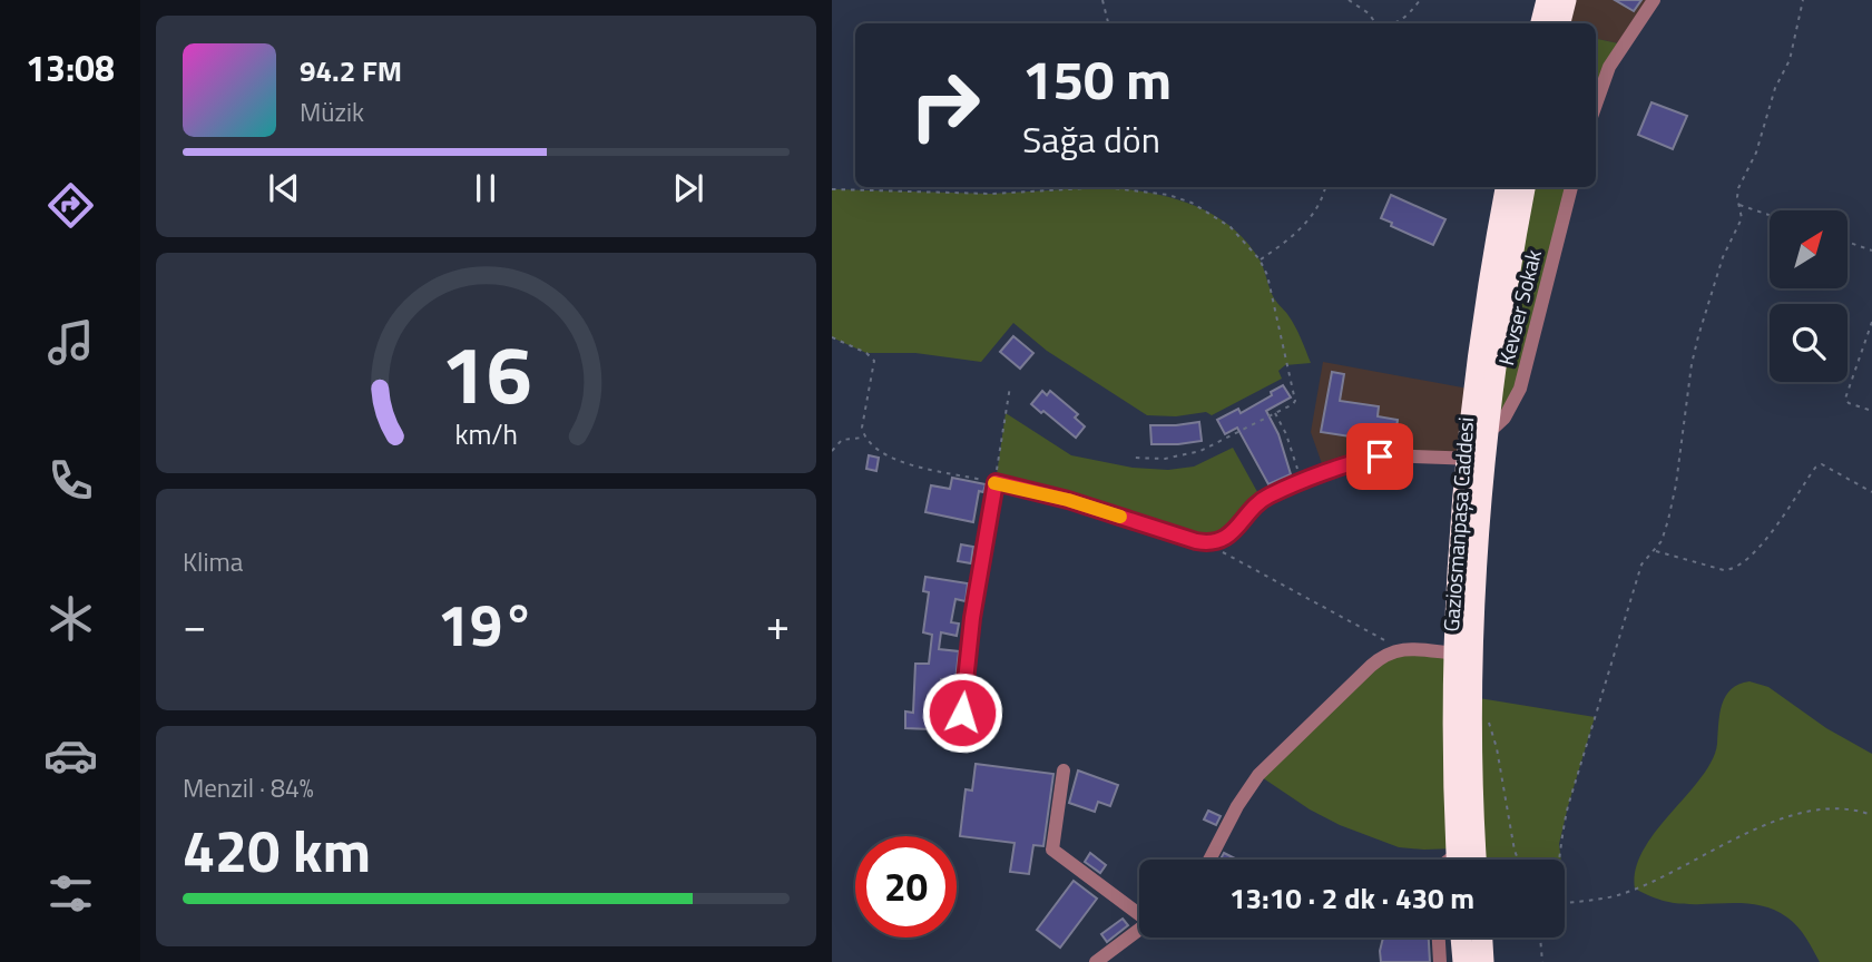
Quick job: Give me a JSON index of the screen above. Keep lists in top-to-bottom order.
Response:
{
  "streets": {
    "highway": ["Gaziosmanpaşa Caddesi"],
    "street": ["Kevser Sokak"]
  },
  "crossings": [
    ["Kevser Sokak", "Gaziosmanpaşa Caddesi"]
  ],
  "north": "top right",
  "page": {
    "tabs": "13:08",
    "turn": ["150 m", "Sağa dön"],
    "song": ["94.2 FM", "Müzik"],
    "tile": [
      "Klima",
      ["Menzil · 84%", "420 km"]
    ],
    "heat": ["−", "19°", "+"],
    "limit": "20",
    "trip": "13:10 · 2 dk · 430 m",
    "gauge": ["16", "km/h"]
  }
}
